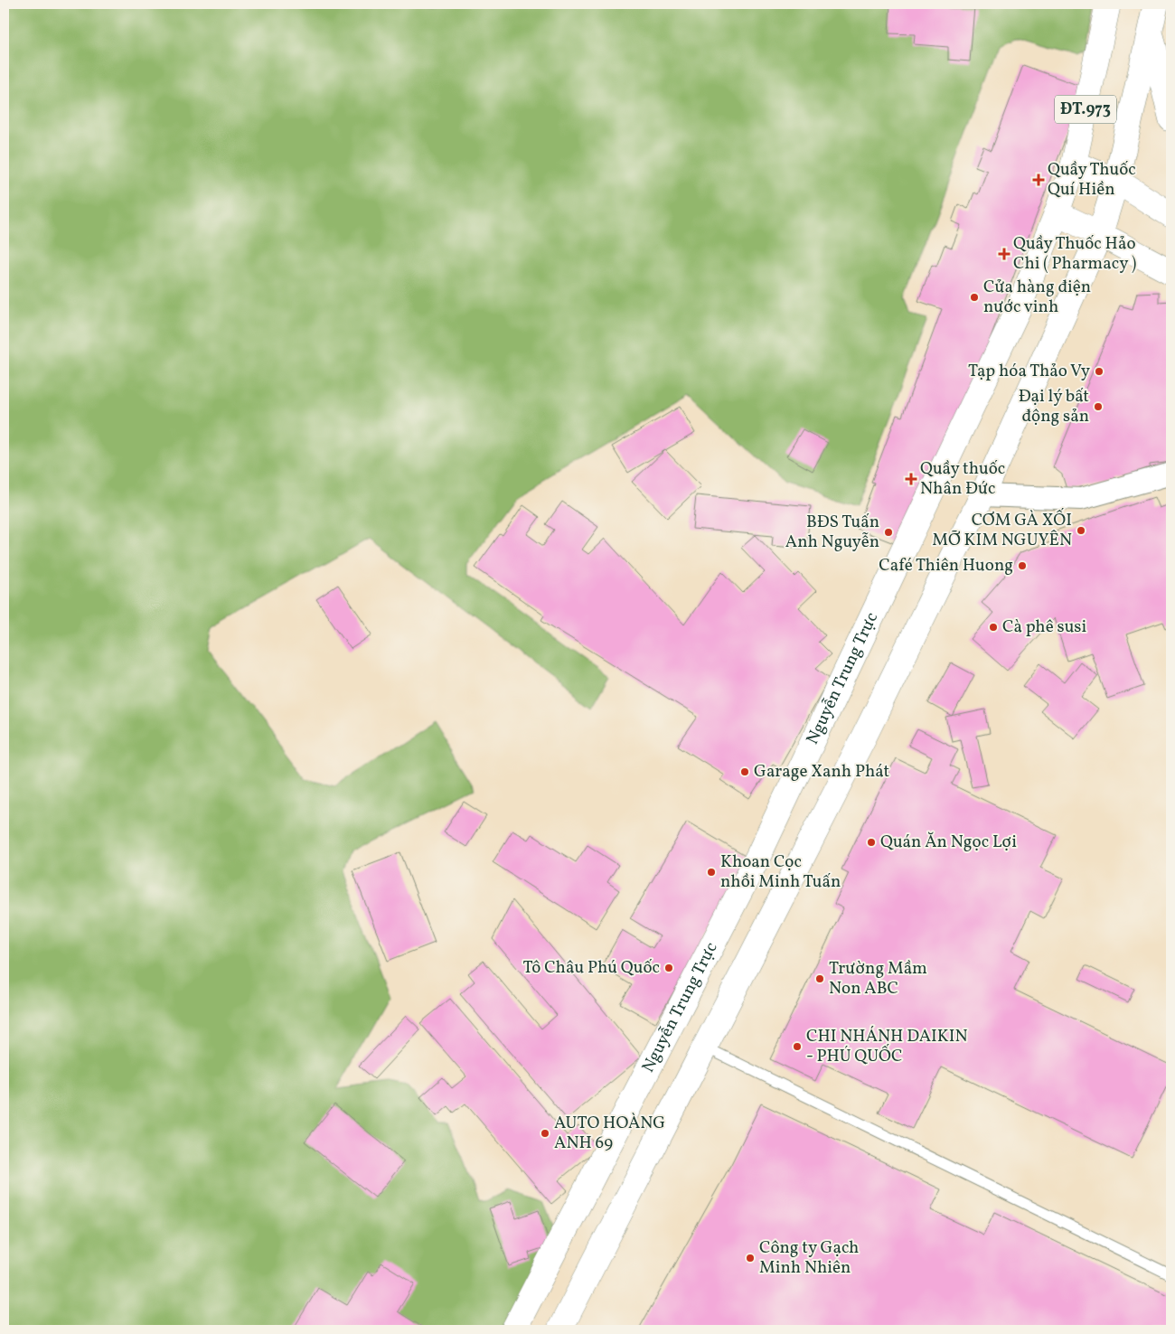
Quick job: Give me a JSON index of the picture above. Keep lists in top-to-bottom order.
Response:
{
  "streets": {
    "main road": ["ĐT.973", "Nguyễn Trung Trực"]
  },
  "crossings": [
    ["ĐT.973", "Nguyễn Trung Trực"]
  ],
  "places": {
    "health": ["Quầy Thuốc Quí Hiền", "Quầy Thuốc Hảo Chi ( Pharmacy )", "Quầy thuốc Nhân Đức"],
    "other": [
      "Cửa hàng điện nước vinh",
      "Tạp hóa Thảo Vy",
      "Đại lý bất động sản",
      "CƠM GÀ XỐI MỠ KIM NGUYÊN",
      "BĐS Tuấn Anh Nguyễn",
      "Café Thiên Huong",
      "Cà phê susi",
      "Garage Xanh Phát",
      "Quán Ăn Ngọc Lợi",
      "Khoan Cọc nhồi Minh Tuấn",
      "Tô Châu Phú Quốc",
      "Trường Mầm Non ABC",
      "CHI NHÁNH DAIKIN - PHÚ QUỐC",
      "AUTO HOÀNG ANH 69",
      "Công ty Gạch Minh Nhiên"
    ]
  }
}
